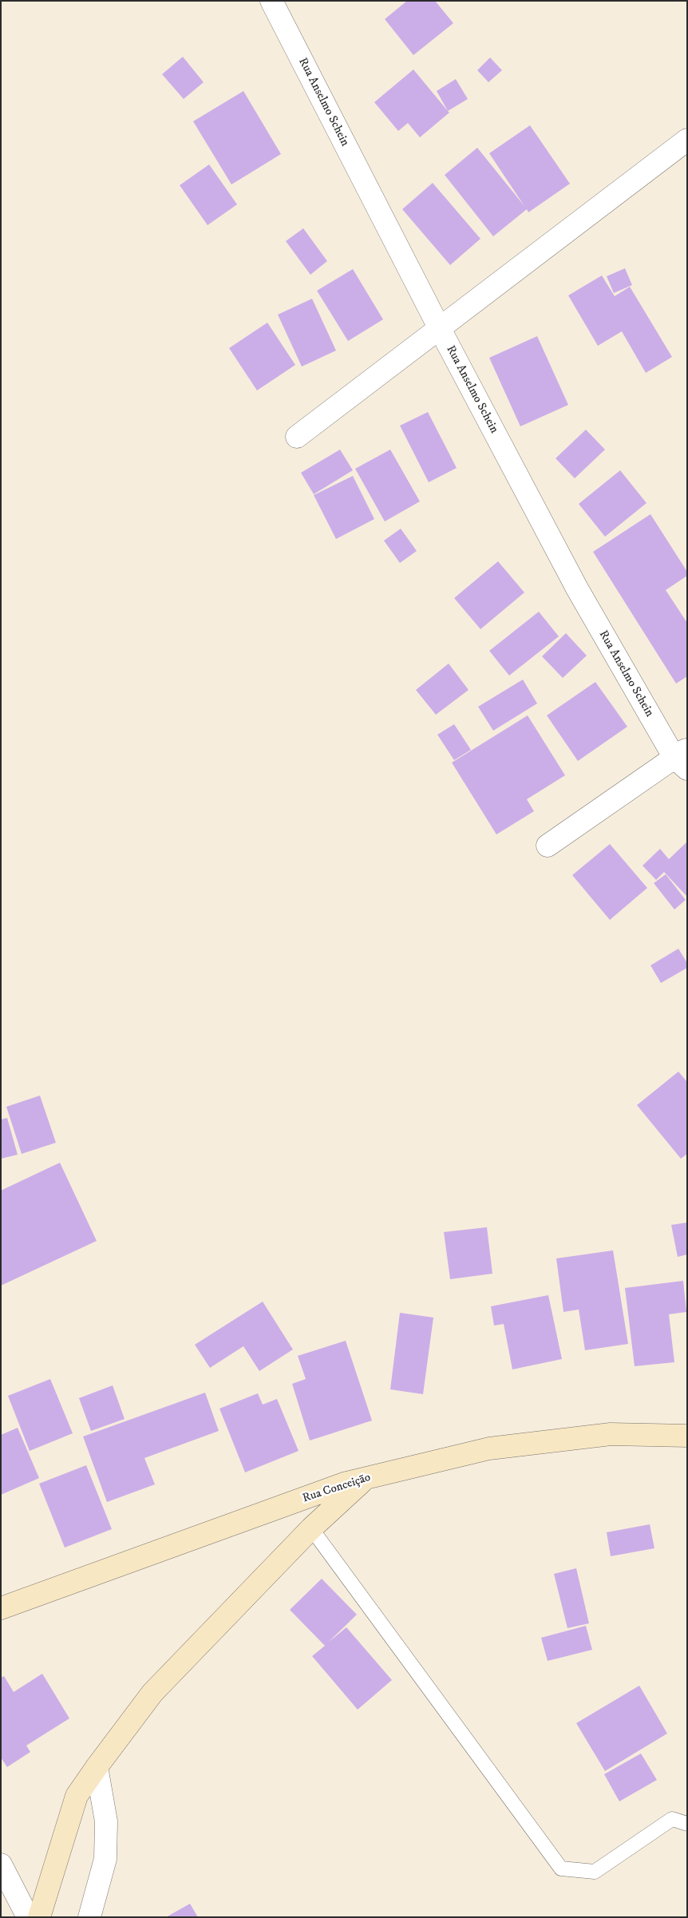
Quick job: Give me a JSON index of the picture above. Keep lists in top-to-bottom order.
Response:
{
  "streets": {
    "main road": ["Rua Conceição"],
    "street": ["Rua Anselmo Schein"]
  }
}
